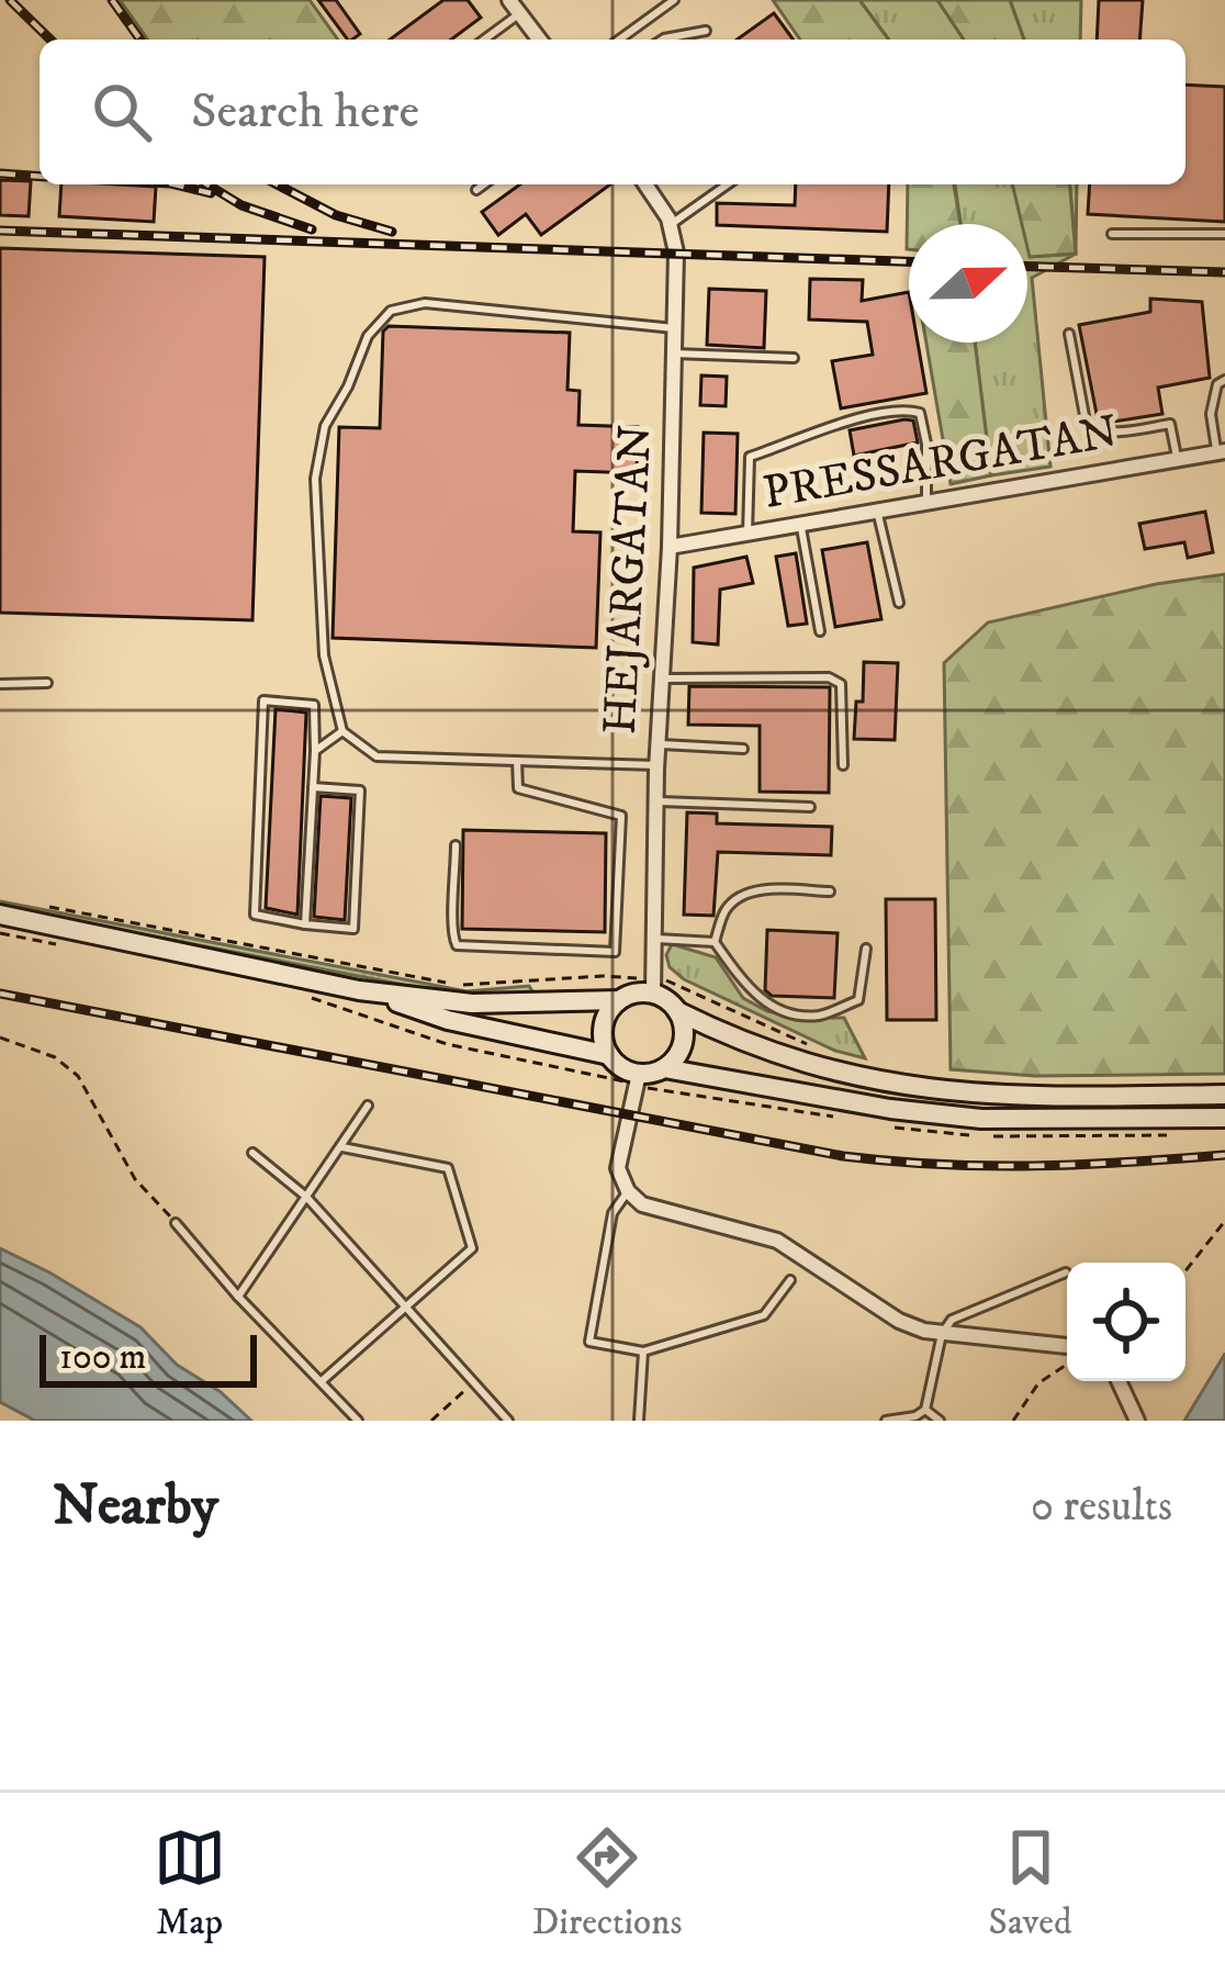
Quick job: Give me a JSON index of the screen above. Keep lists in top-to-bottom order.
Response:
{
  "streets": {
    "street": ["PRESSARGATAN", "HEJARGATAN"]
  },
  "crossings": [
    ["PRESSARGATAN", "HEJARGATAN"]
  ],
  "scale_bar": "100 m",
  "north": "right",
  "page": {
    "search": "Search here",
    "scale": "100 m",
    "heading": ["Nearby", "0 results"],
    "nav": ["Map", "Directions", "Saved"]
  }
}
